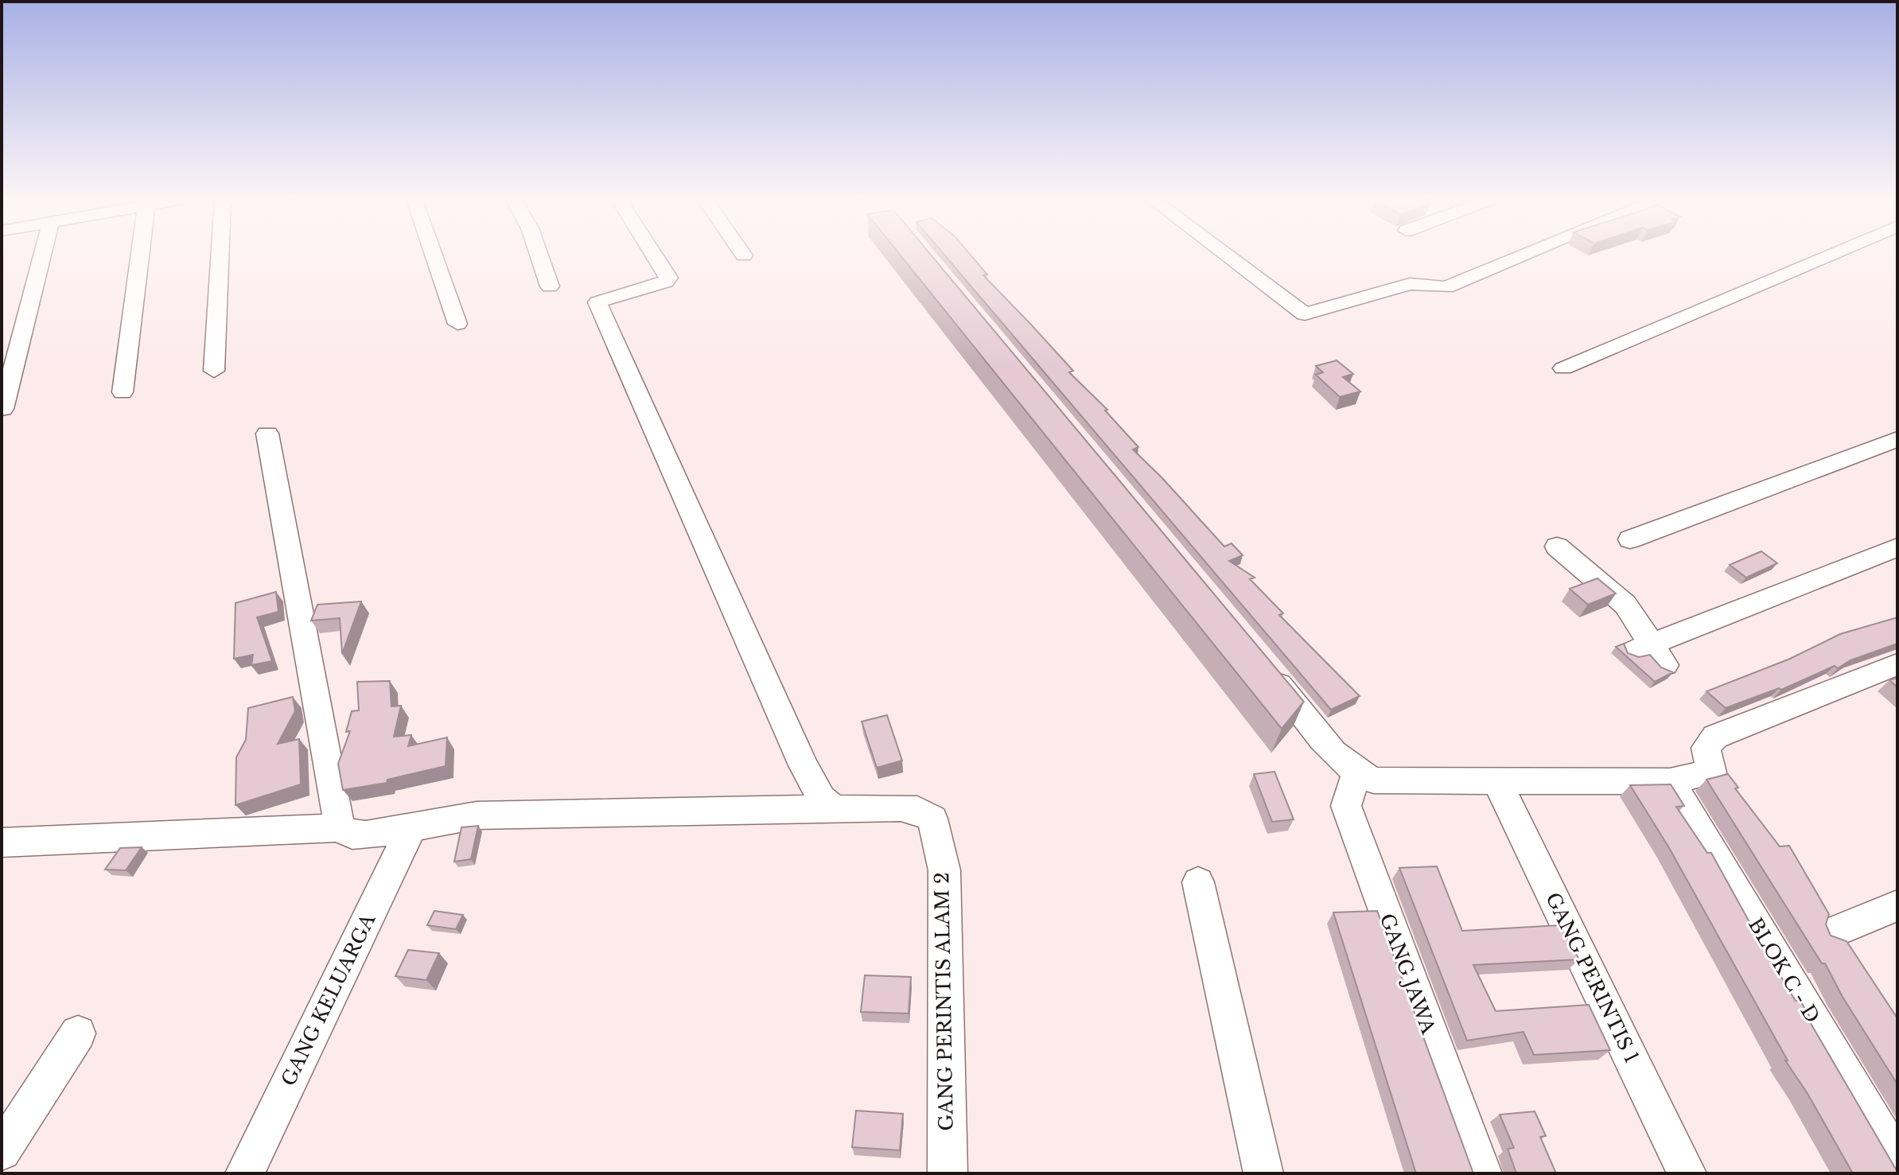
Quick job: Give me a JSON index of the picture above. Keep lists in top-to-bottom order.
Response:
{
  "streets": {
    "street": [
      "BLOK C - D",
      "GANG JAWA",
      "GANG PERINTIS 1",
      "GANG KELUARGA",
      "GANG PERINTIS ALAM 2"
    ]
  }
}
